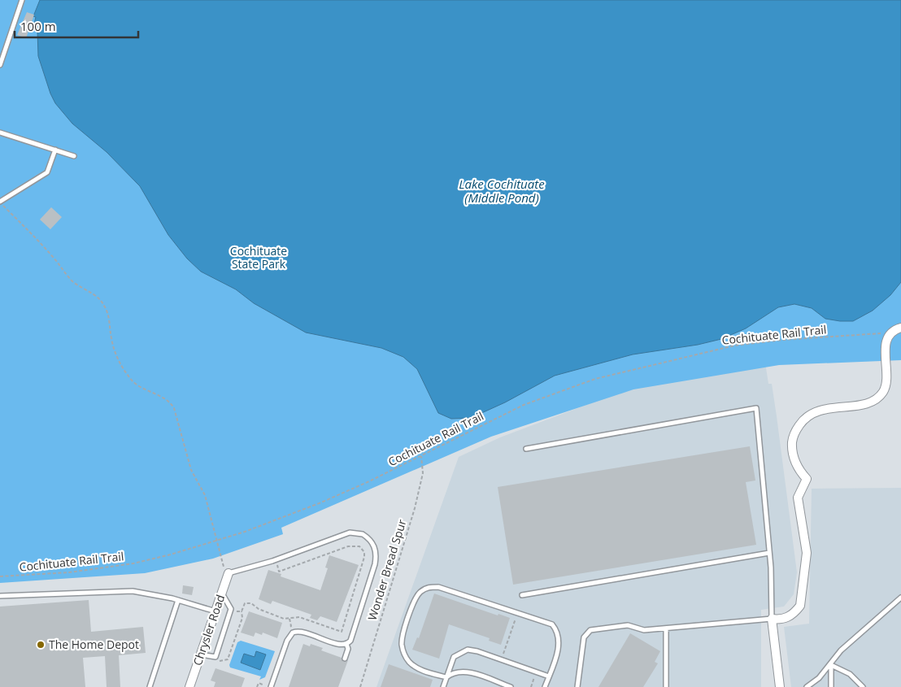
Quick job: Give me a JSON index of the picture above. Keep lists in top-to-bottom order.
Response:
{
  "streets": {
    "street": ["Chrysler Road"],
    "path": ["Cochituate Rail Trail", "Wonder Bread Spur"]
  },
  "crossings": [
    ["Cochituate Rail Trail", "Wonder Bread Spur"]
  ],
  "water": ["Lake Cochituate (Middle Pond)"],
  "parks": ["Cochituate State Park"],
  "places": ["The Home Depot"],
  "scale_bar": "100 m"
}
